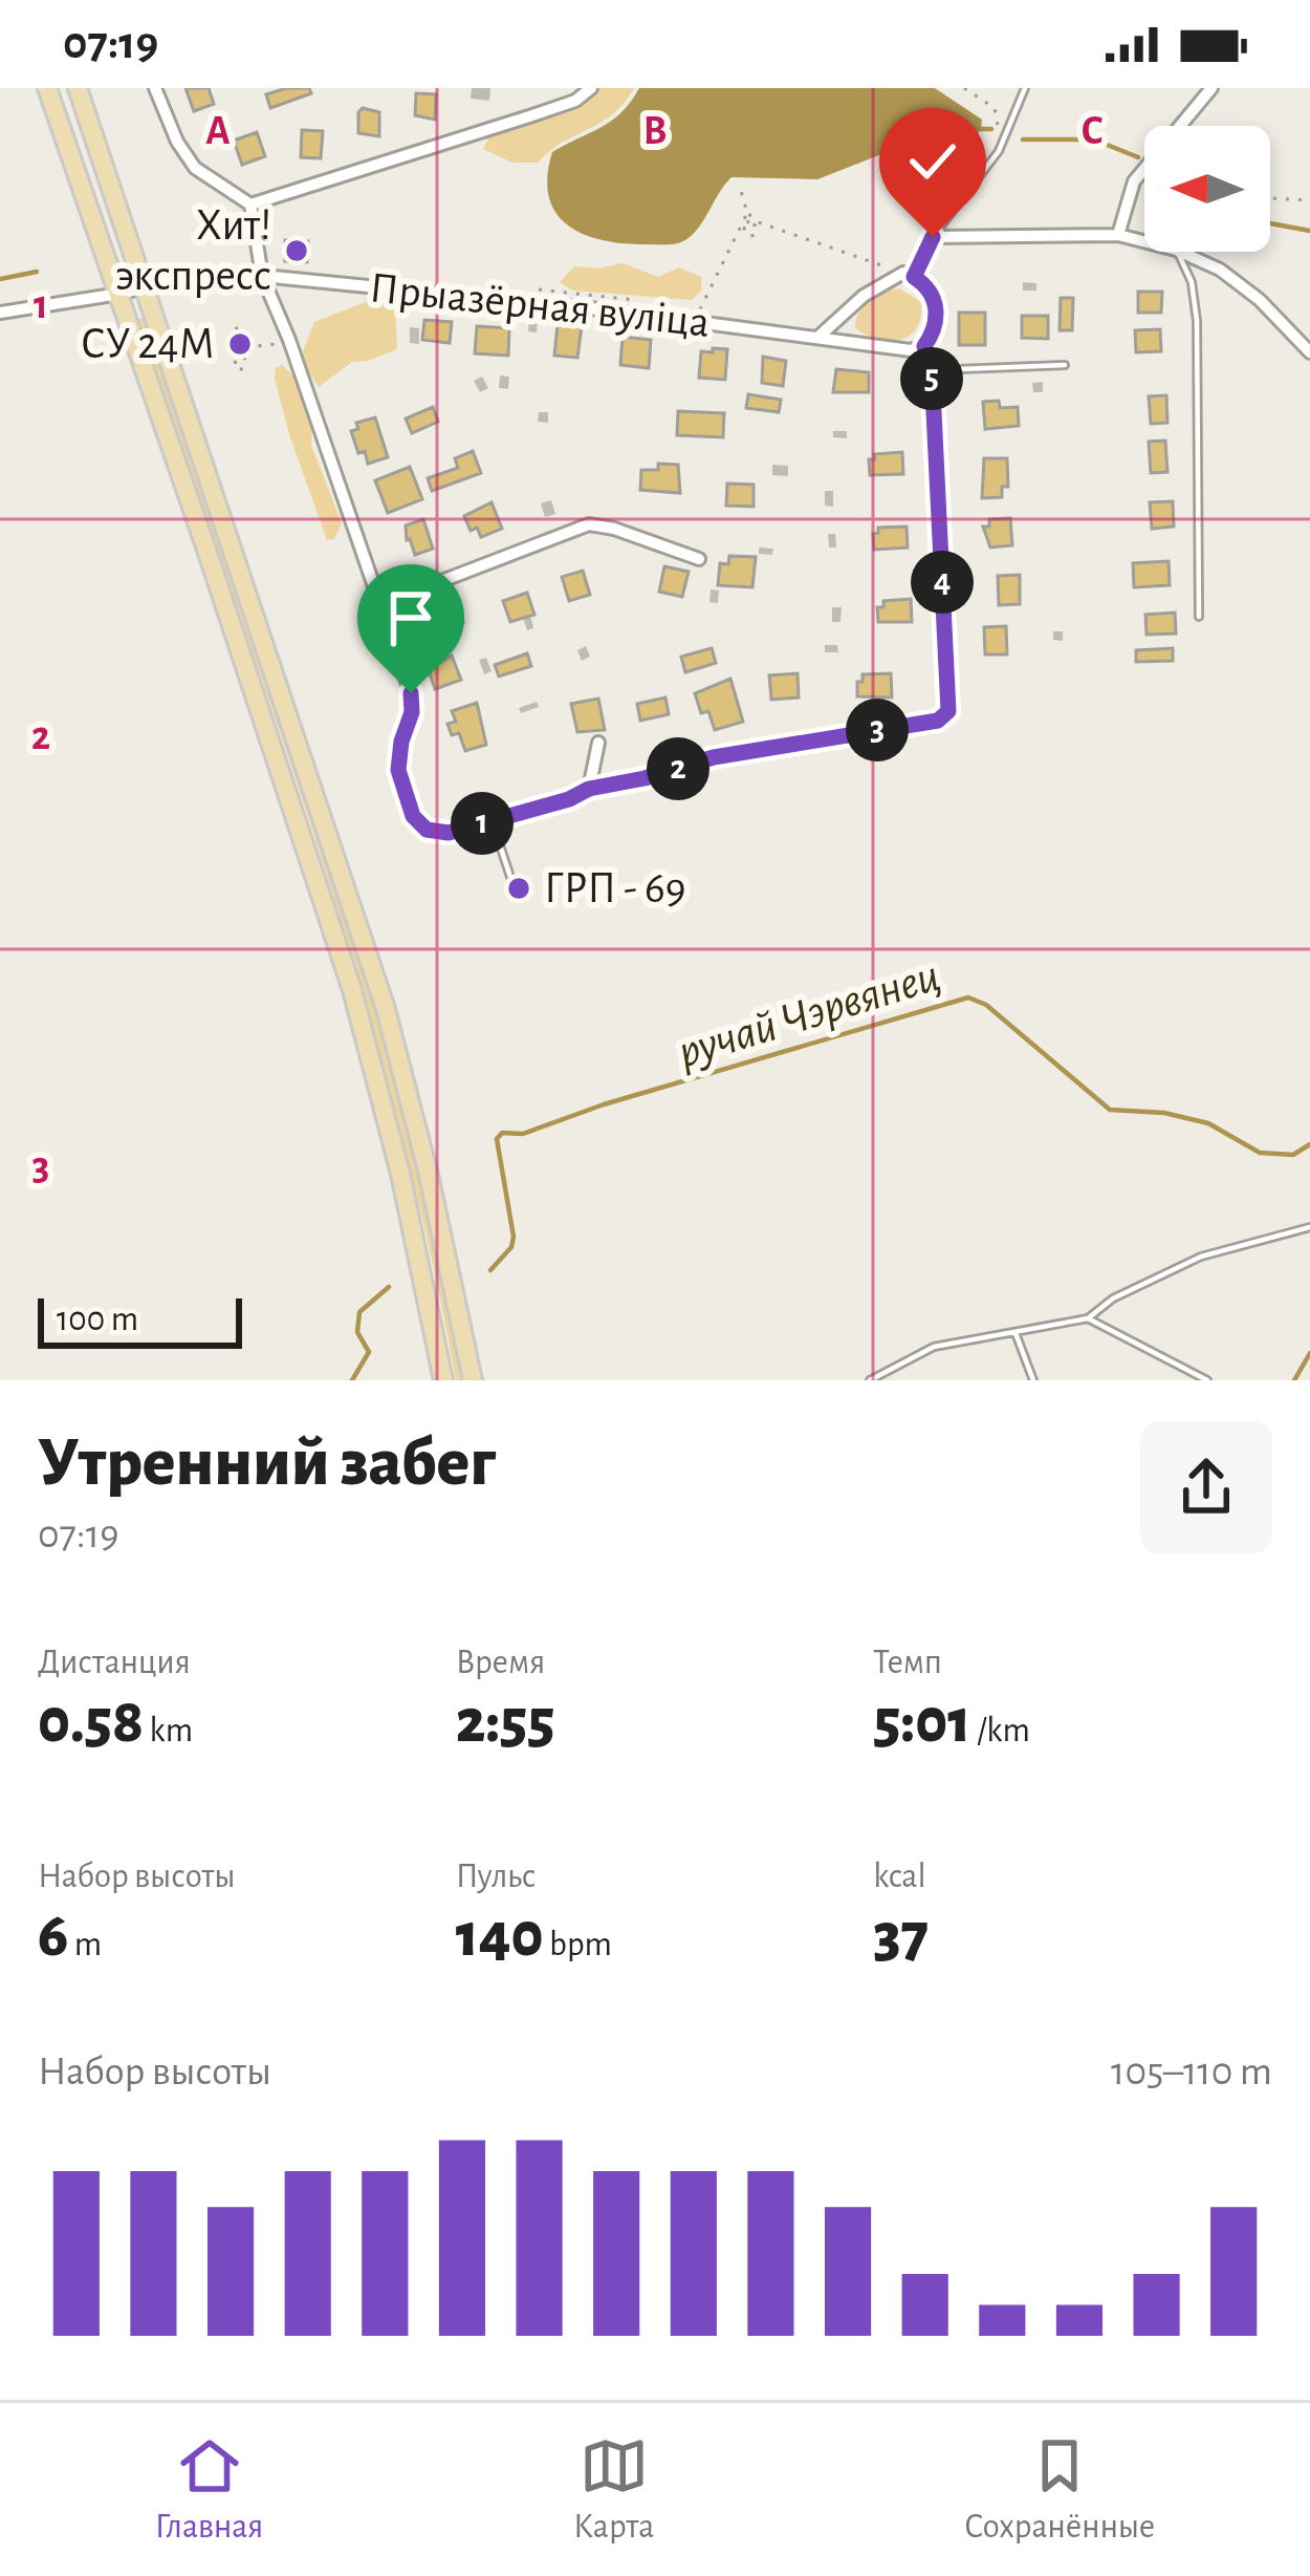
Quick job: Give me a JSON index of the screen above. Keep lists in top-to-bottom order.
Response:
{
  "streets": {
    "street": ["Прыазёрная вуліца"]
  },
  "water": ["ручай Чэрвянец"],
  "places": ["Хит! экспресс", "СУ 24М", "ГРП - 69"],
  "scale_bar": "100 m",
  "north": "left",
  "page": {
    "status": "07:19",
    "pins": [
      "5",
      "4",
      "3",
      "2",
      "1"
    ],
    "scale": "100 m",
    "heading": ["Утренний забег", "07:19"],
    "stats": [
      ["Дистанция", "0.58 km"],
      ["Время", "2:55"],
      ["Темп", "5:01 /km"],
      ["Набор высоты", "6 m"],
      ["Пульс", "140 bpm"],
      ["kcal", "37"]
    ],
    "chart": ["Набор высоты", "105–110 m"],
    "tabs": ["Главная", "Карта", "Сохранённые"]
  },
  "grid": {
    "columns": ["A", "B", "C"],
    "rows": ["1", "2", "3"]
  }
}
